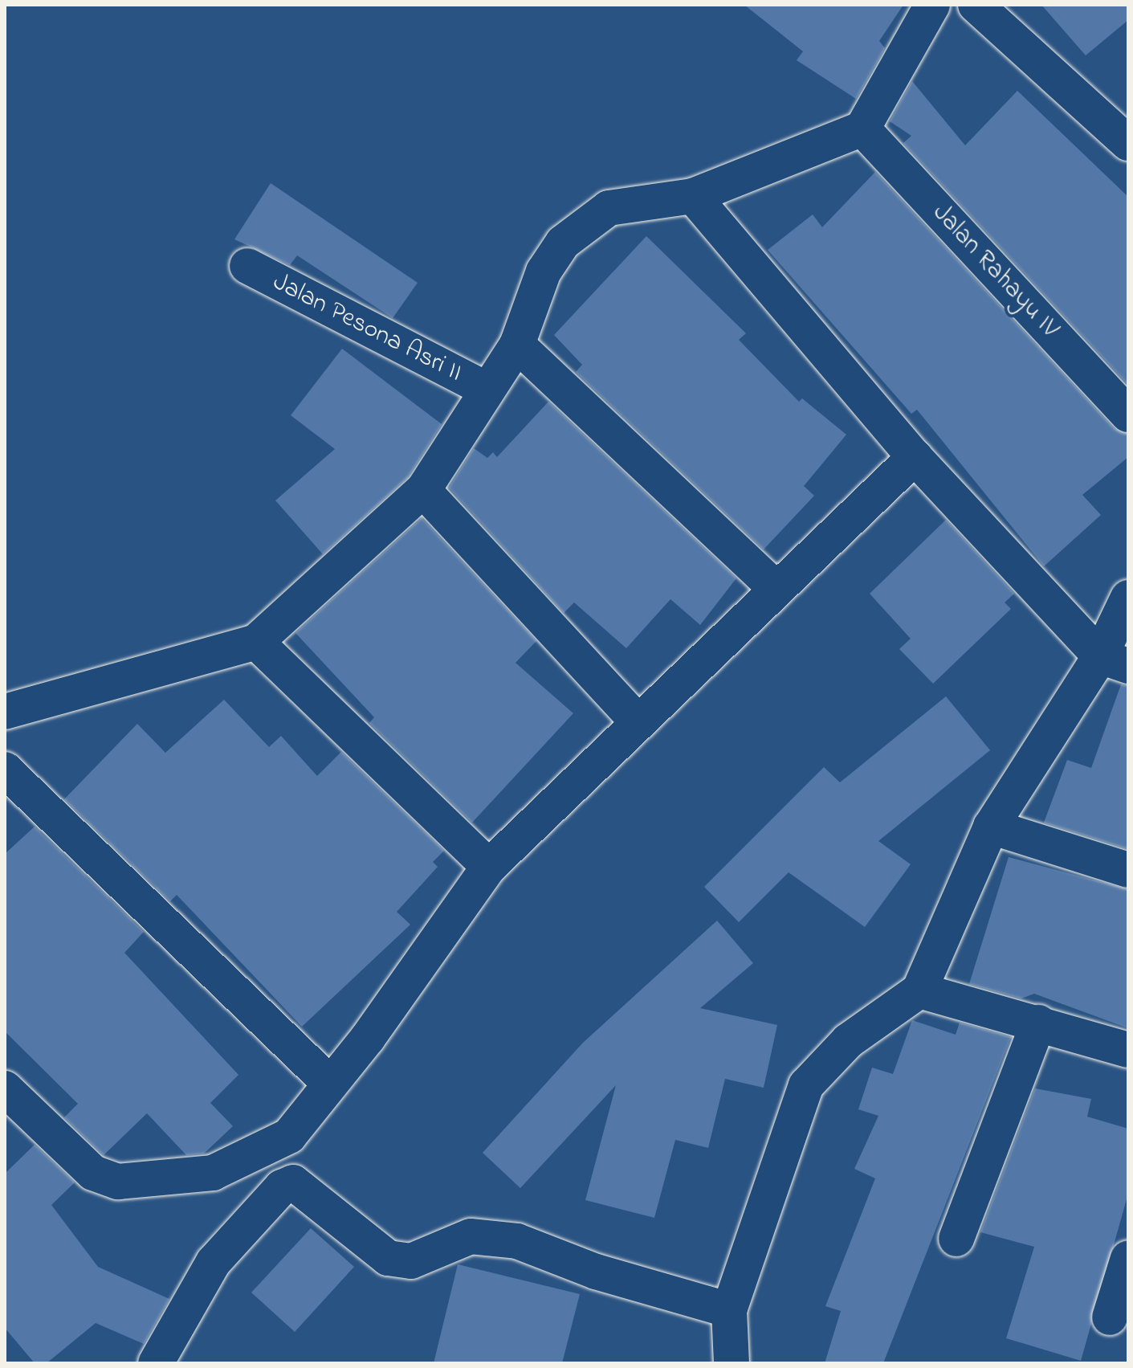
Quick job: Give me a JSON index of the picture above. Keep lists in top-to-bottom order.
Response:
{
  "streets": {
    "street": ["Jalan Rahayu IV", "Jalan Pesona Asri II"]
  }
}
